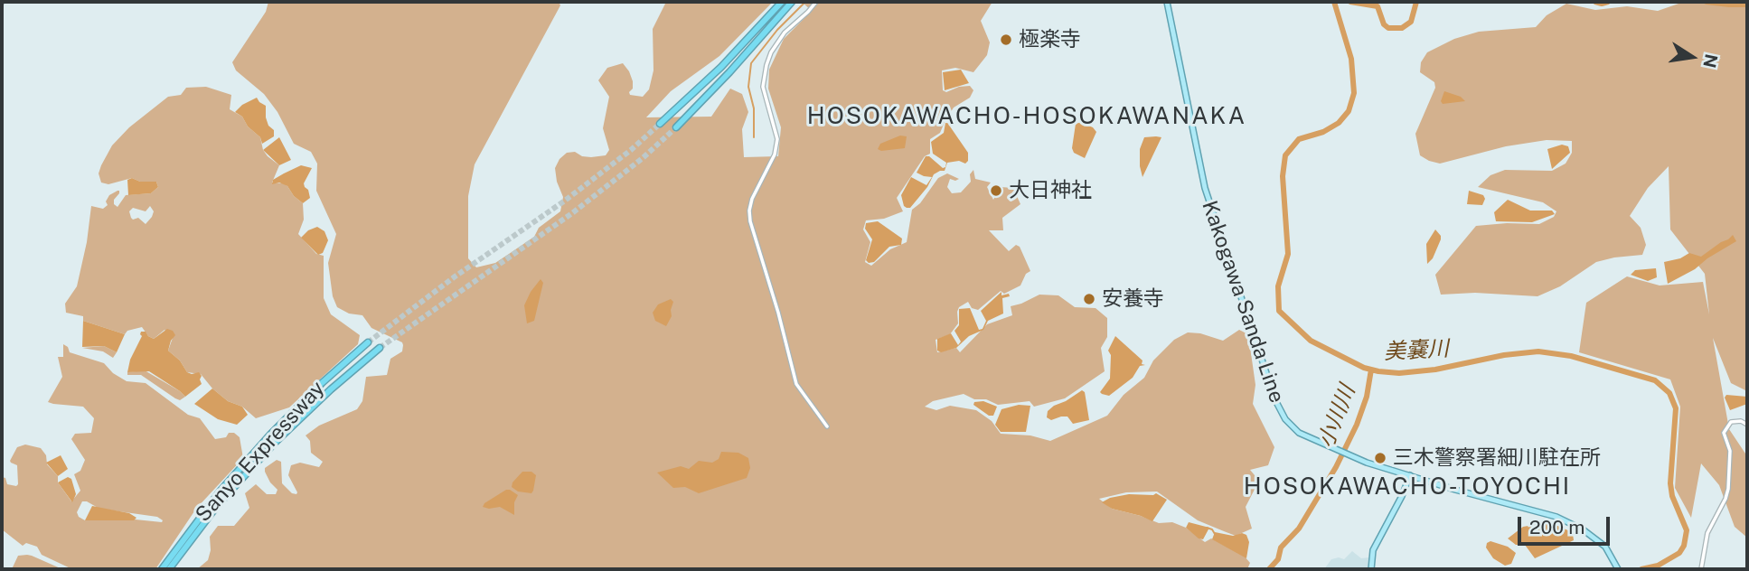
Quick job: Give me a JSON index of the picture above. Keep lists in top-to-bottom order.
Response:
{
  "streets": {
    "highway": ["Sanyo Expressway"],
    "main road": ["Kakogawa Sanda Line"]
  },
  "districts": ["HOSOKAWACHO-HOSOKAWANAKA", "HOSOKAWACHO-TOYOCHI"],
  "water": ["美嚢川", "小川川"],
  "places": [
    "極楽寺",
    "大日神社",
    "安養寺",
    "三木警察署細川駐在所"
  ],
  "scale_bar": "200 m",
  "north": "right"
}
